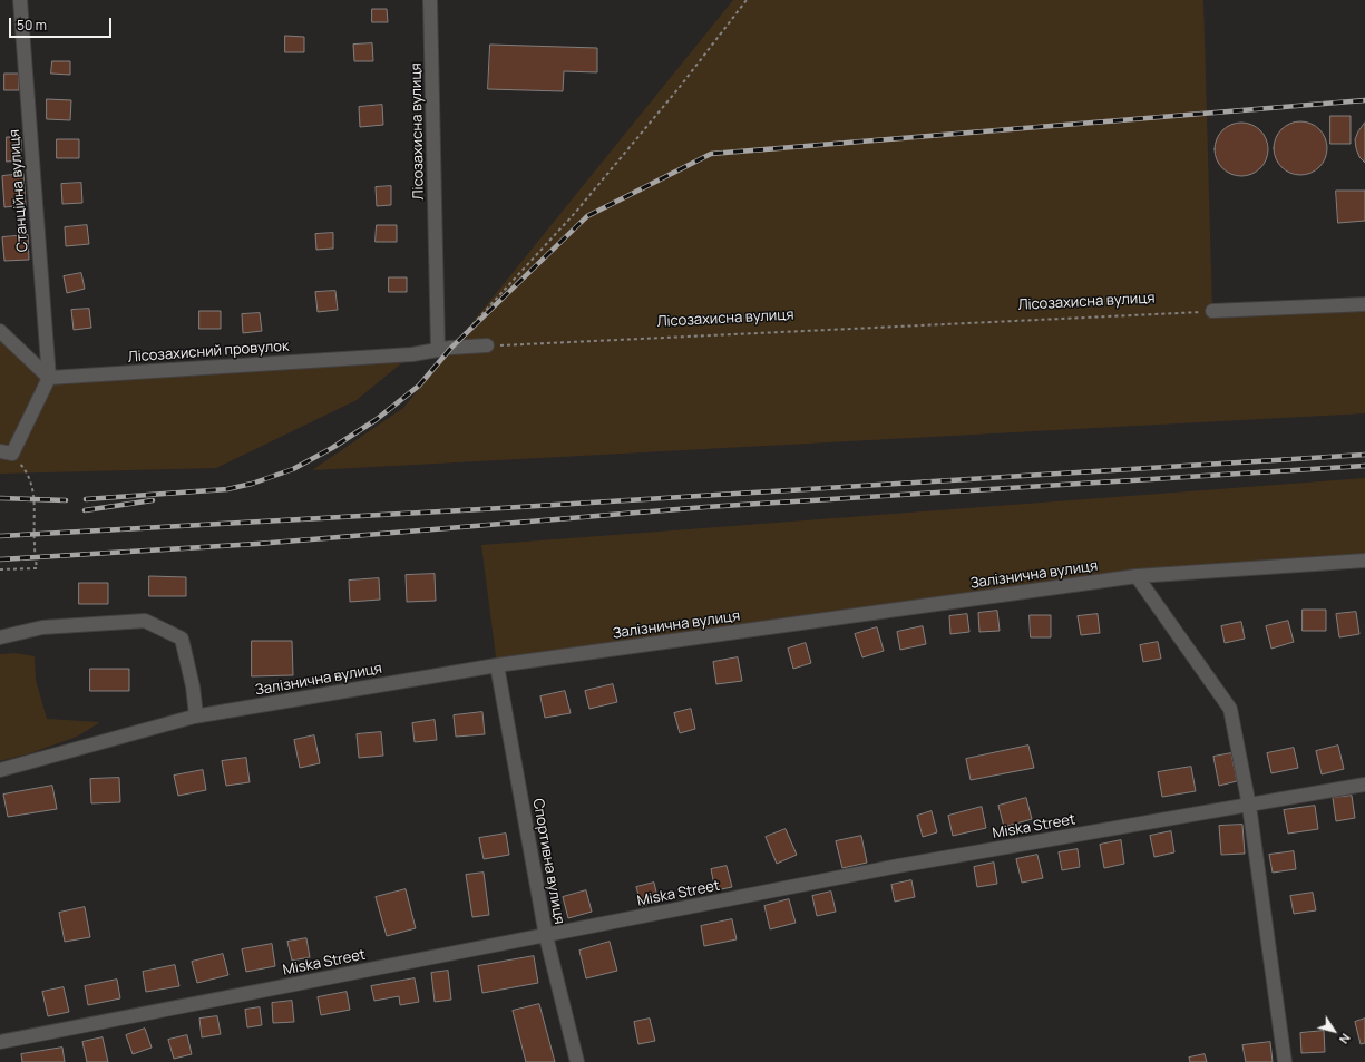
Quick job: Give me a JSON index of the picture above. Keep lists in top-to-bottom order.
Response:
{
  "streets": {
    "street": [
      "Лісозахисна вулиця",
      "Станційна вулиця",
      "Лісозахисний провулок",
      "Залізнична вулиця",
      "Miska Street",
      "Спортивна вулиця"
    ]
  },
  "crossings": [
    ["Лісозахисна вулиця", "Лісозахисний провулок"],
    ["Станційна вулиця", "Лісозахисний провулок"],
    ["Залізнична вулиця", "Спортивна вулиця"],
    ["Miska Street", "Спортивна вулиця"]
  ],
  "scale_bar": "50 m",
  "north": "bottom right"
}
